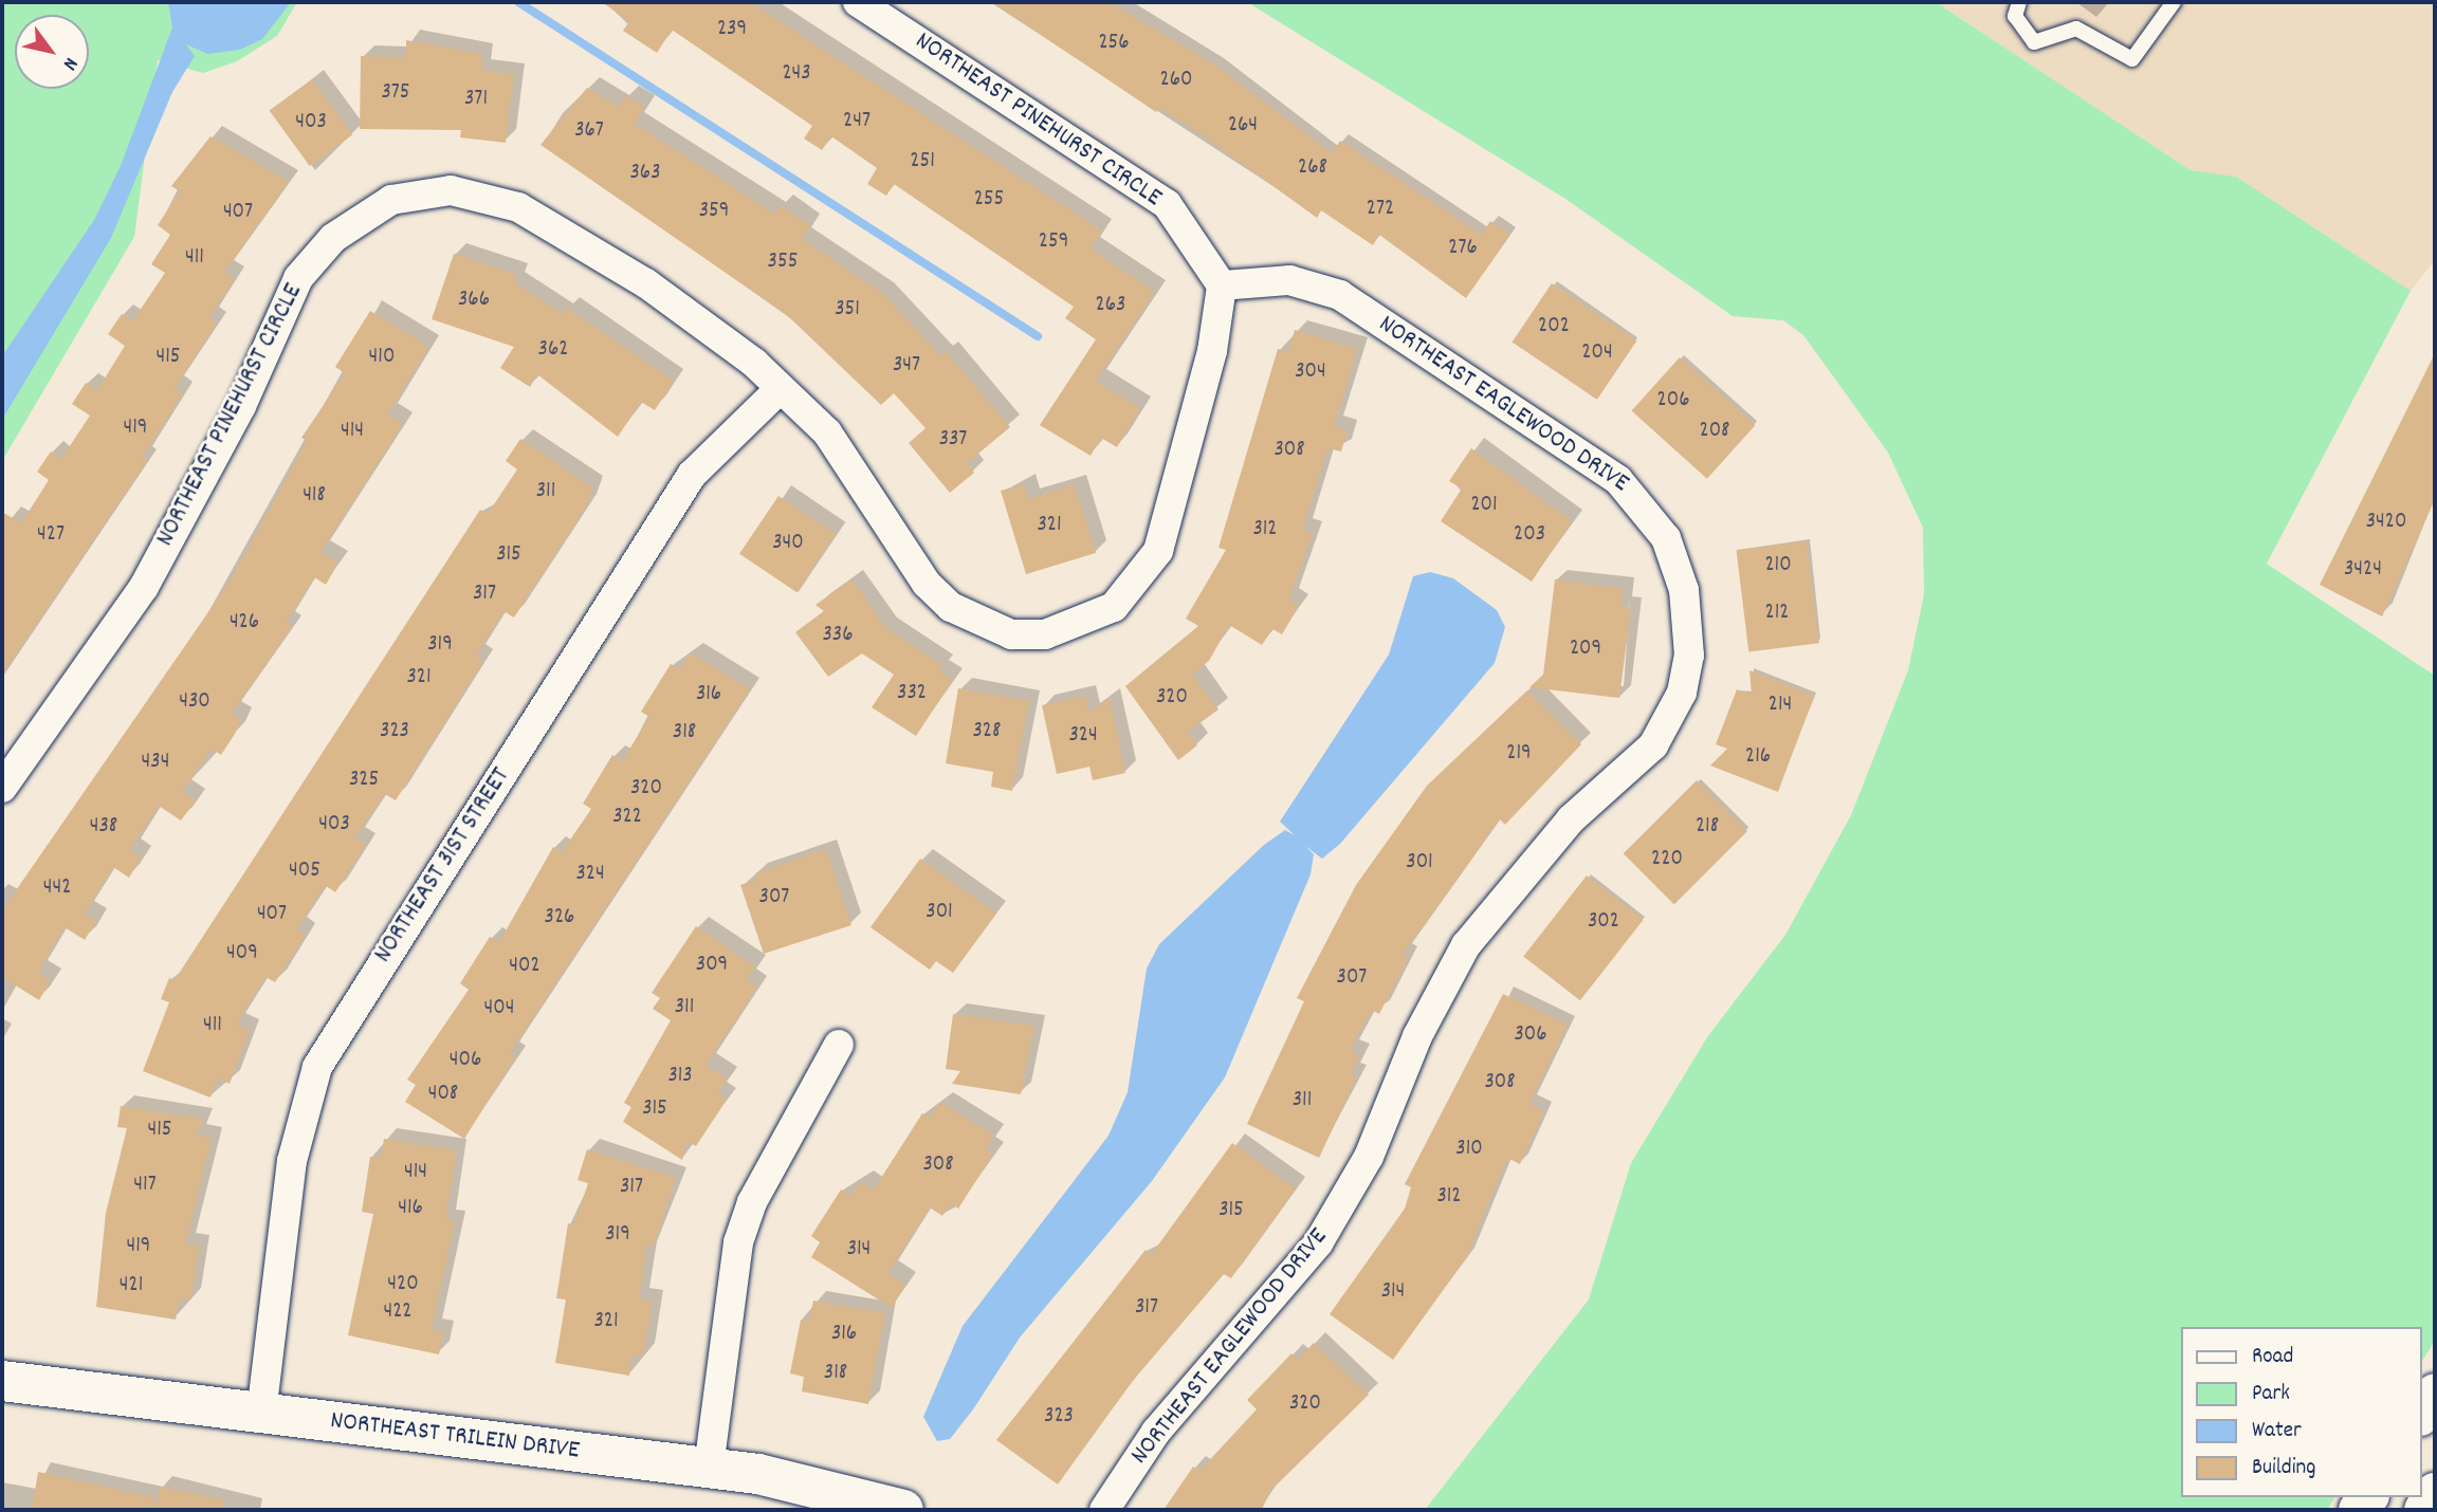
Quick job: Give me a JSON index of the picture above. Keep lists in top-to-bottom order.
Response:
{
  "streets": {
    "street": [
      "NORTHEAST PINEHURST CIRCLE",
      "NORTHEAST EAGLEWOOD DRIVE",
      "NORTHEAST 31ST STREET",
      "NORTHEAST TRILEIN DRIVE"
    ]
  },
  "crossings": [
    ["NORTHEAST PINEHURST CIRCLE", "NORTHEAST EAGLEWOOD DRIVE"],
    ["NORTHEAST PINEHURST CIRCLE", "NORTHEAST 31ST STREET"],
    ["NORTHEAST 31ST STREET", "NORTHEAST TRILEIN DRIVE"]
  ],
  "house_numbers": [
    "239",
    "256",
    "243",
    "260",
    "375",
    "371",
    "247",
    "403",
    "264",
    "367",
    "251",
    "268",
    "363",
    "255",
    "272",
    "359",
    "407",
    "259",
    "276",
    "411",
    "355",
    "366",
    "263",
    "351",
    "202",
    "362",
    "204",
    "415",
    "410",
    "347",
    "304",
    "206",
    "419",
    "414",
    "208",
    "337",
    "308",
    "311",
    "418",
    "201",
    "3420",
    "321",
    "312",
    "427",
    "203",
    "340",
    "315",
    "210",
    "3424",
    "317",
    "212",
    "426",
    "336",
    "319",
    "209",
    "321",
    "332",
    "316",
    "320",
    "430",
    "214",
    "323",
    "328",
    "318",
    "324",
    "219",
    "216",
    "434",
    "325",
    "320",
    "322",
    "403",
    "438",
    "218",
    "220",
    "301",
    "405",
    "324",
    "442",
    "307",
    "301",
    "407",
    "326",
    "302",
    "409",
    "309",
    "402",
    "307",
    "311",
    "404",
    "411",
    "306",
    "406",
    "313",
    "308",
    "408",
    "311",
    "315",
    "415",
    "310",
    "308",
    "414",
    "417",
    "317",
    "312",
    "416",
    "315",
    "319",
    "419",
    "314",
    "420",
    "421",
    "314",
    "317",
    "422",
    "321",
    "316",
    "318",
    "320",
    "323"
  ],
  "legend": [
    "Road",
    "Park",
    "Water",
    "Building"
  ],
  "north": "bottom right"
}
